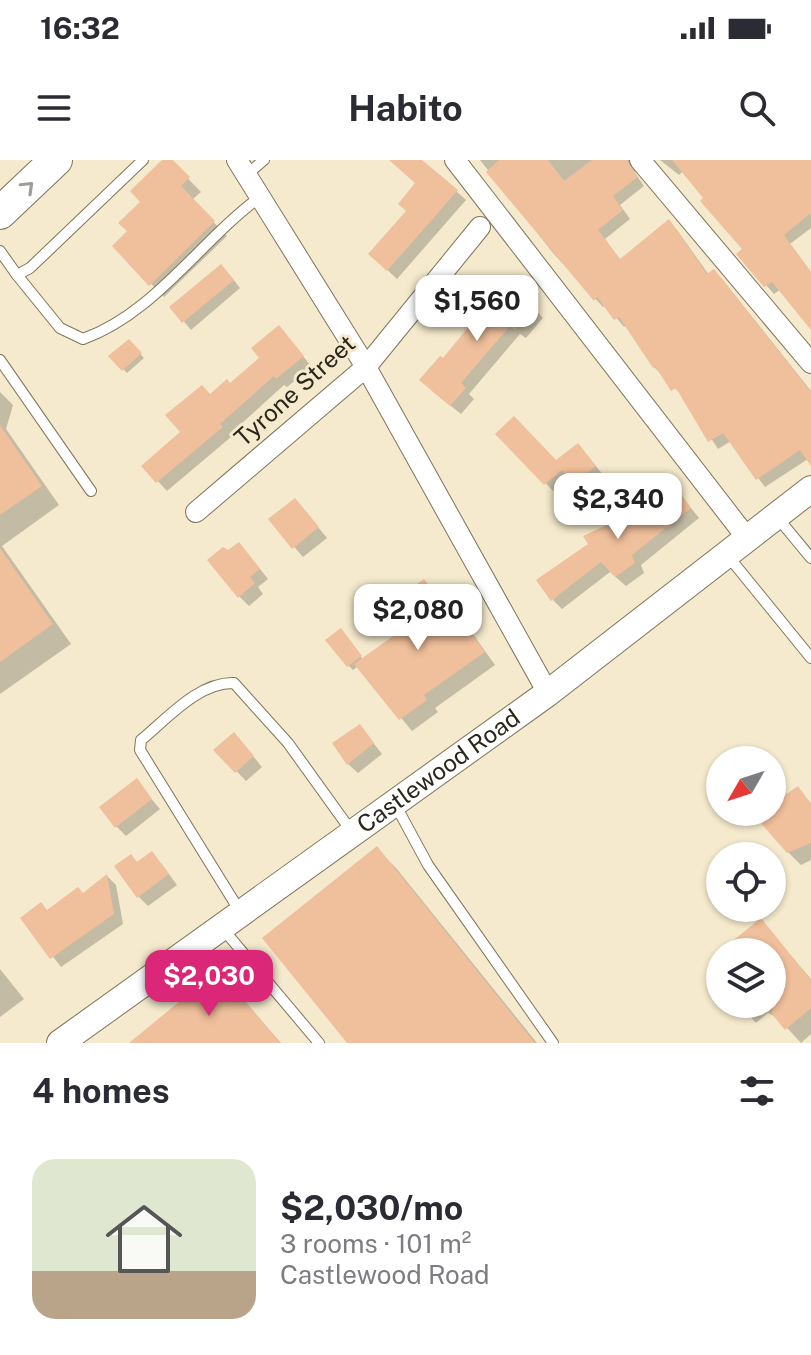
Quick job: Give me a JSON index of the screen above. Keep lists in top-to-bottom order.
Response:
{
  "streets": {
    "street": ["Tyrone Street", "Castlewood Road"]
  },
  "north": "bottom left",
  "page": {
    "status": "16:32",
    "header": "Habito",
    "price": [
      "$1,560",
      "$2,340",
      "$2,080",
      "$2,030"
    ],
    "heading": "4 homes",
    "list": [
      {
        "name": "$2,030/mo",
        "note": "3 rooms · 101 m² · Castlewood Road"
      }
    ]
  }
}
